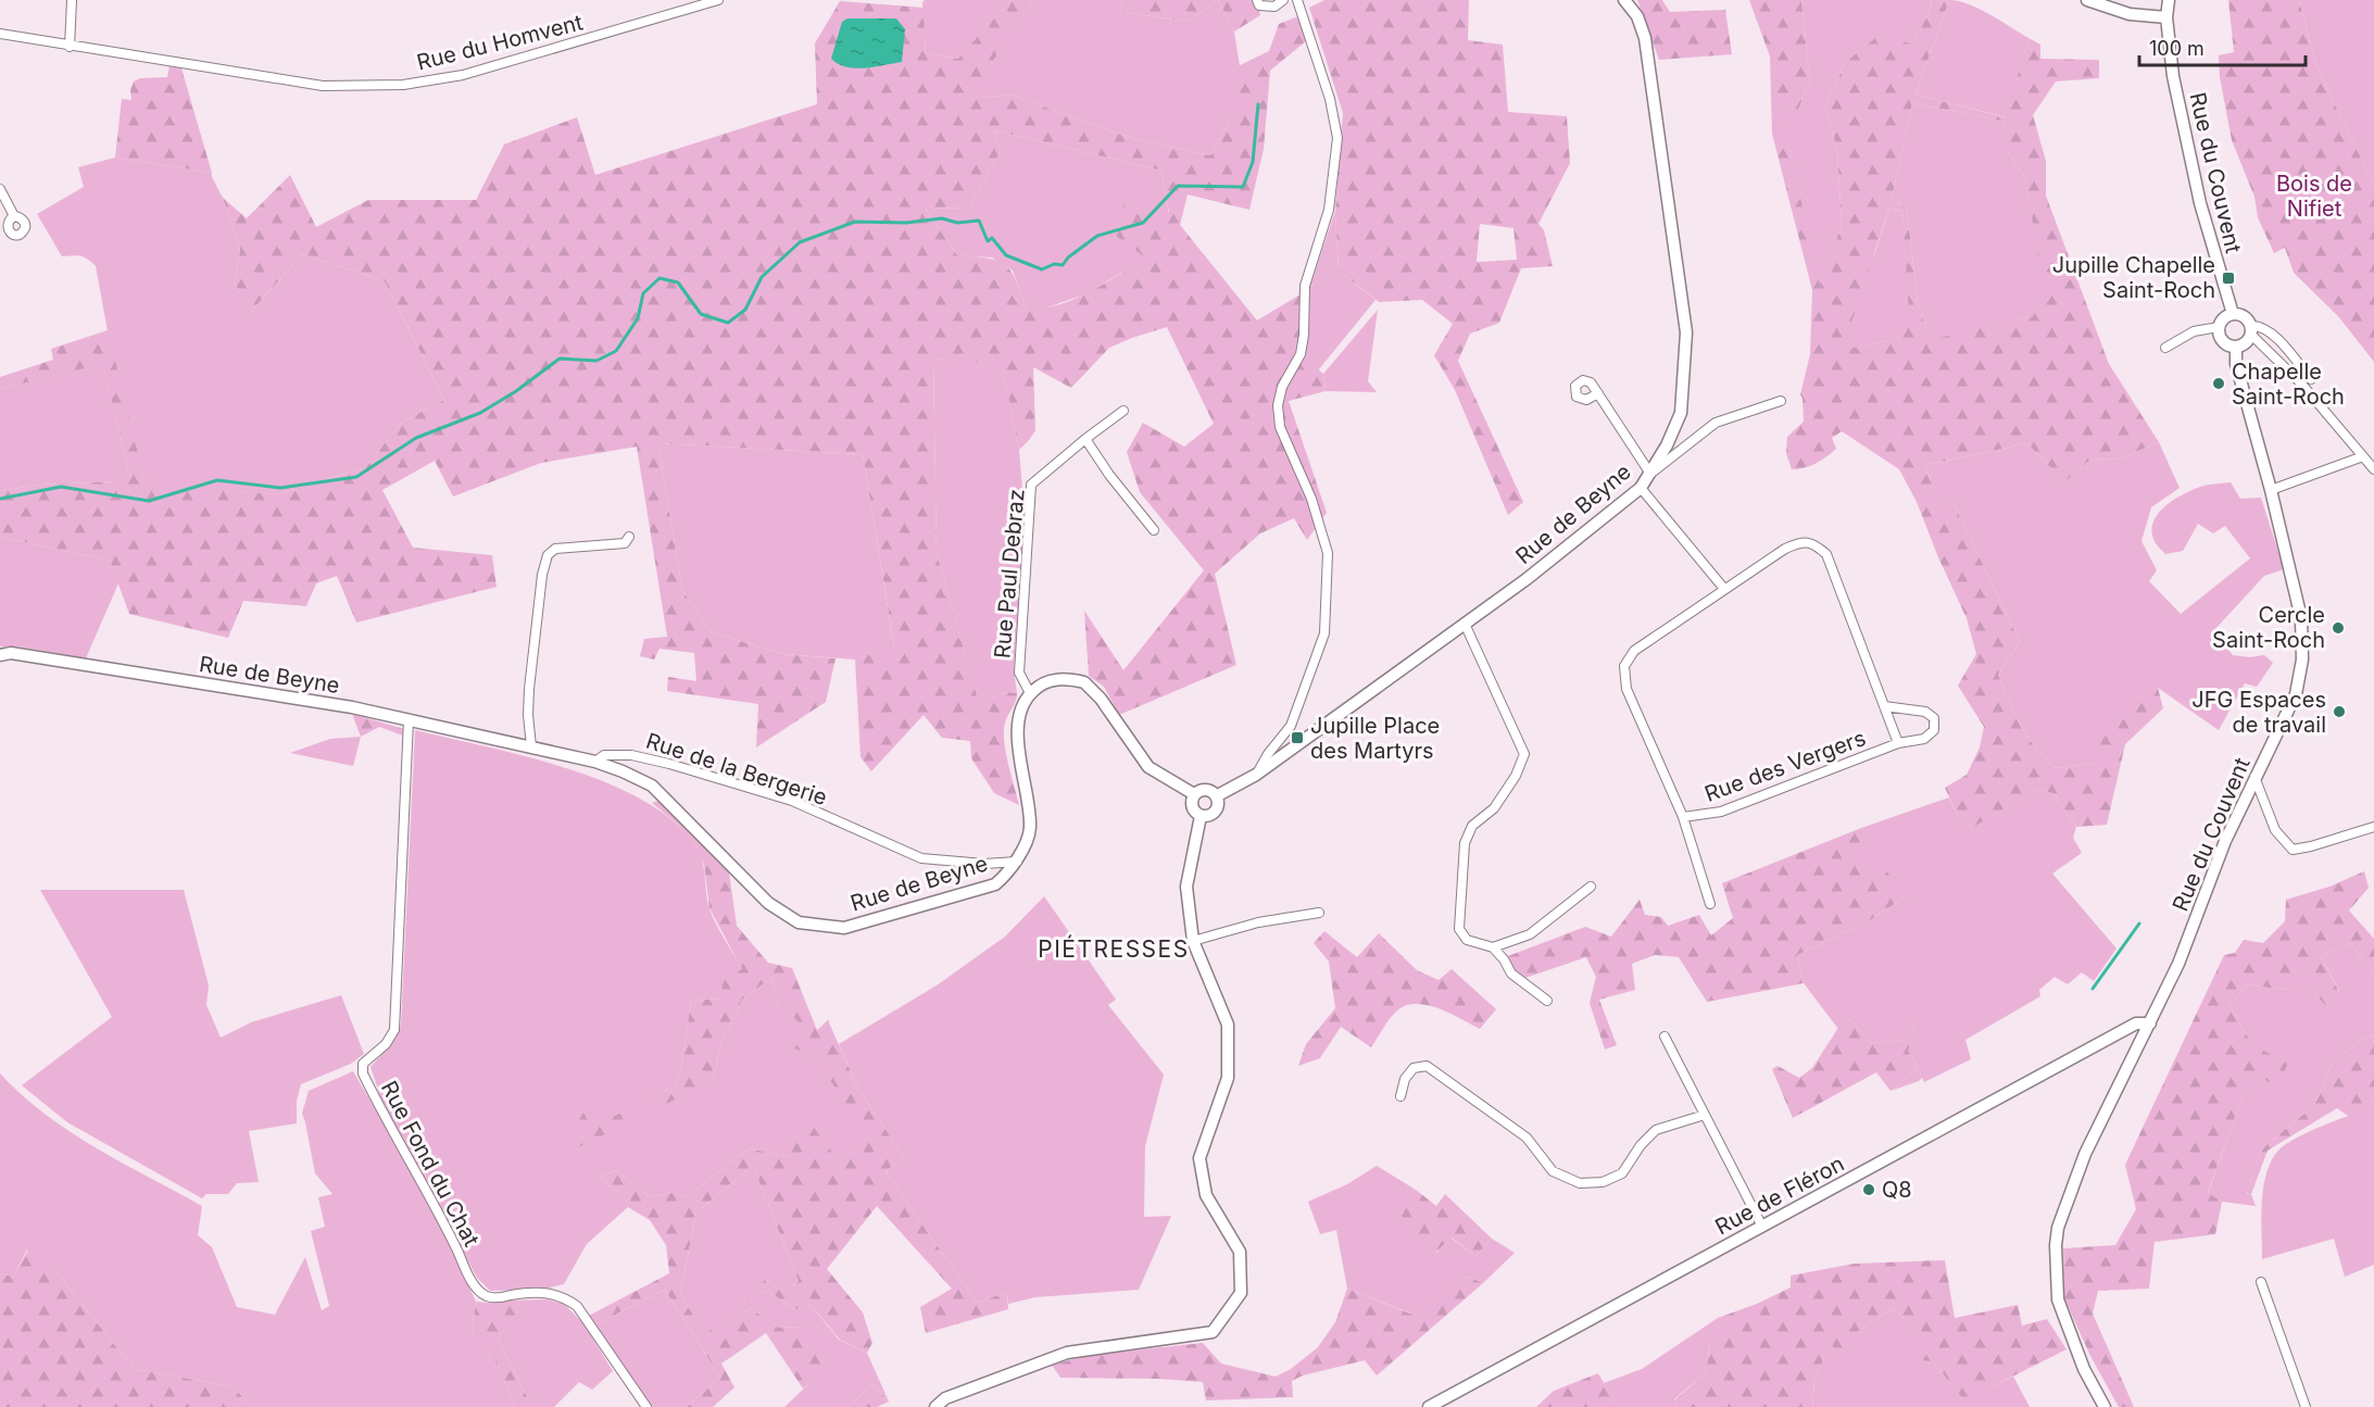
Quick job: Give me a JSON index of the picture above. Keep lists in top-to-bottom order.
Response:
{
  "streets": {
    "street": [
      "Rue du Homvent",
      "Rue du Couvent",
      "Rue de Beyne",
      "Rue Paul Debraz",
      "Rue des Vergers",
      "Rue de la Bergerie",
      "Rue Fond du Chat",
      "Rue de Fléron"
    ]
  },
  "crossings": [
    ["Rue du Couvent", "Rue de Fléron"],
    ["Rue de Beyne", "Rue Paul Debraz"],
    ["Rue de Beyne", "Rue de la Bergerie"],
    ["Rue de Beyne", "Rue Fond du Chat"]
  ],
  "districts": ["PIÉTRESSES"],
  "parks": ["Bois de Nifiet"],
  "places": {
    "transit": ["Jupille Chapelle Saint-Roch", "Jupille Place des Martyrs"],
    "other": [
      "Chapelle Saint-Roch",
      "Cercle Saint-Roch",
      "JFG Espaces de travail",
      "Q8"
    ]
  },
  "scale_bar": "100 m"
}
